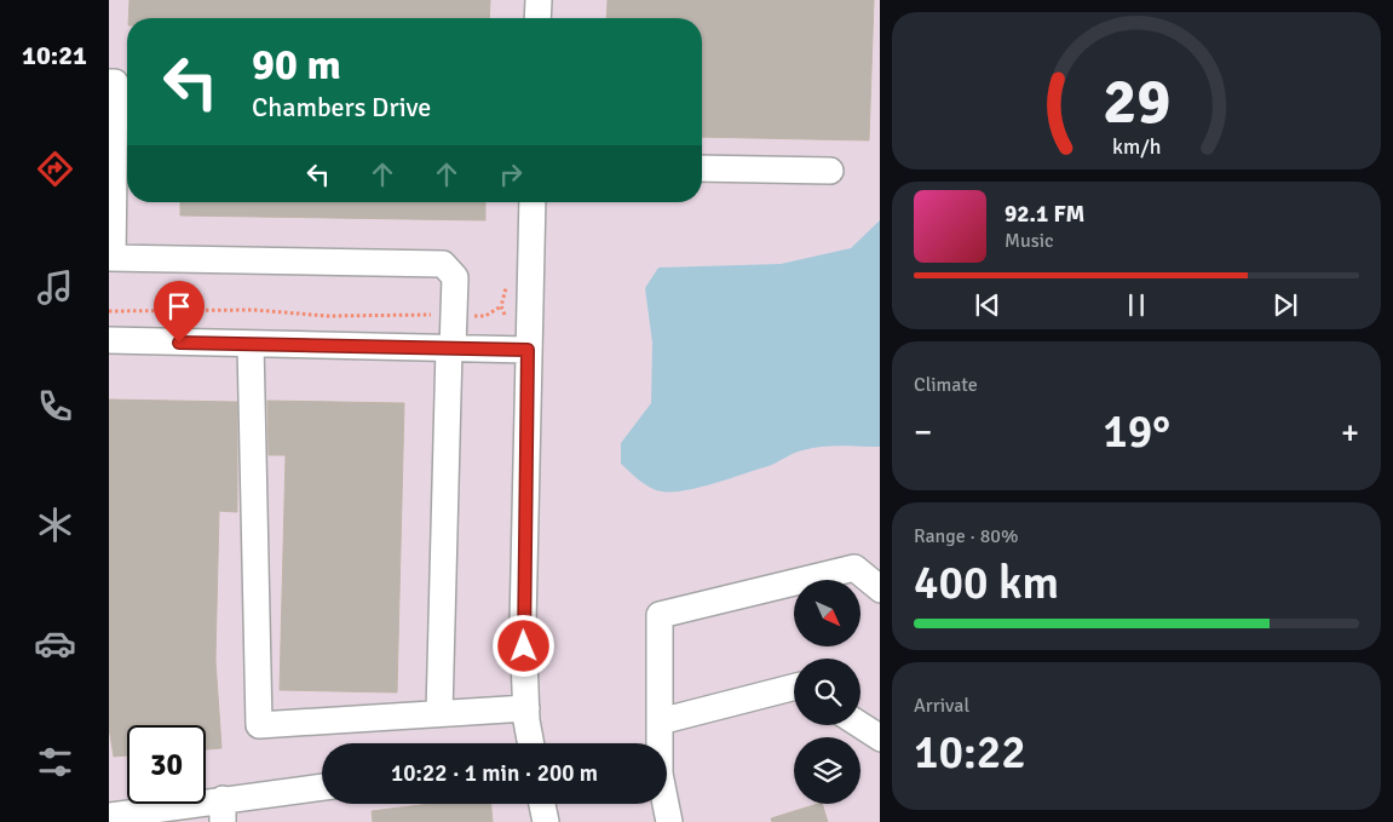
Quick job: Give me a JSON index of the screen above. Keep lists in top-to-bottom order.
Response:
{
  "north": "bottom right",
  "page": {
    "tabs": "10:21",
    "turn": ["90 m", "Chambers Drive"],
    "song": ["92.1 FM", "Music"],
    "tile": [
      "Climate",
      ["Range · 80%", "400 km"],
      ["Arrival", "10:22"]
    ],
    "heat": ["−", "19°", "+"],
    "limit": "30",
    "trip": "10:22 · 1 min · 200 m",
    "gauge": ["29", "km/h"]
  }
}
